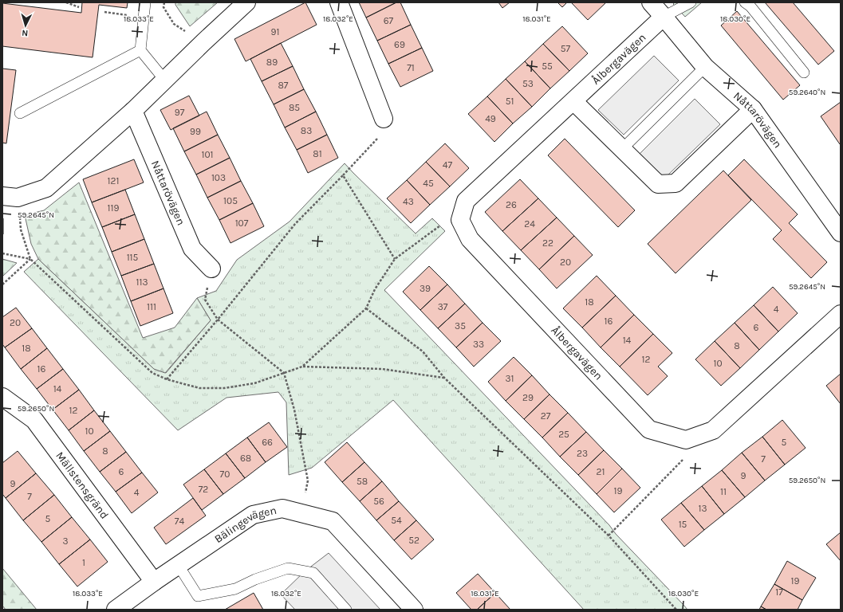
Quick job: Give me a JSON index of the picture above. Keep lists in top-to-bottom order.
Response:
{
  "streets": {
    "street": [
      "Ålbergavägen",
      "Nåttarövägen",
      "Mällstensgränd",
      "Bälingevägen"
    ]
  },
  "crossings": [
    ["Ålbergavägen", "Nåttarövägen"],
    ["Mällstensgränd", "Bälingevägen"]
  ],
  "house_numbers": [
    "67",
    "91",
    "69",
    "57",
    "89",
    "55",
    "71",
    "53",
    "87",
    "51",
    "85",
    "97",
    "49",
    "83",
    "99",
    "81",
    "101",
    "47",
    "103",
    "121",
    "45",
    "105",
    "43",
    "26",
    "119",
    "107",
    "24",
    "22",
    "115",
    "20",
    "113",
    "39",
    "18",
    "111",
    "37",
    "4",
    "16",
    "20",
    "35",
    "6",
    "14",
    "33",
    "8",
    "18",
    "12",
    "10",
    "16",
    "31",
    "14",
    "29",
    "12",
    "27",
    "10",
    "25",
    "66",
    "5",
    "8",
    "23",
    "68",
    "7",
    "6",
    "21",
    "70",
    "9",
    "58",
    "9",
    "72",
    "19",
    "11",
    "4",
    "7",
    "56",
    "13",
    "5",
    "54",
    "74",
    "15",
    "52",
    "3",
    "1",
    "19",
    "17"
  ],
  "north": "bottom",
  "coordinates": [
    "18.033°E",
    "18.032°E",
    "18.031°E",
    "18.030°E",
    "59.2640°N",
    "59.2645°N",
    "59.2650°N"
  ]
}
